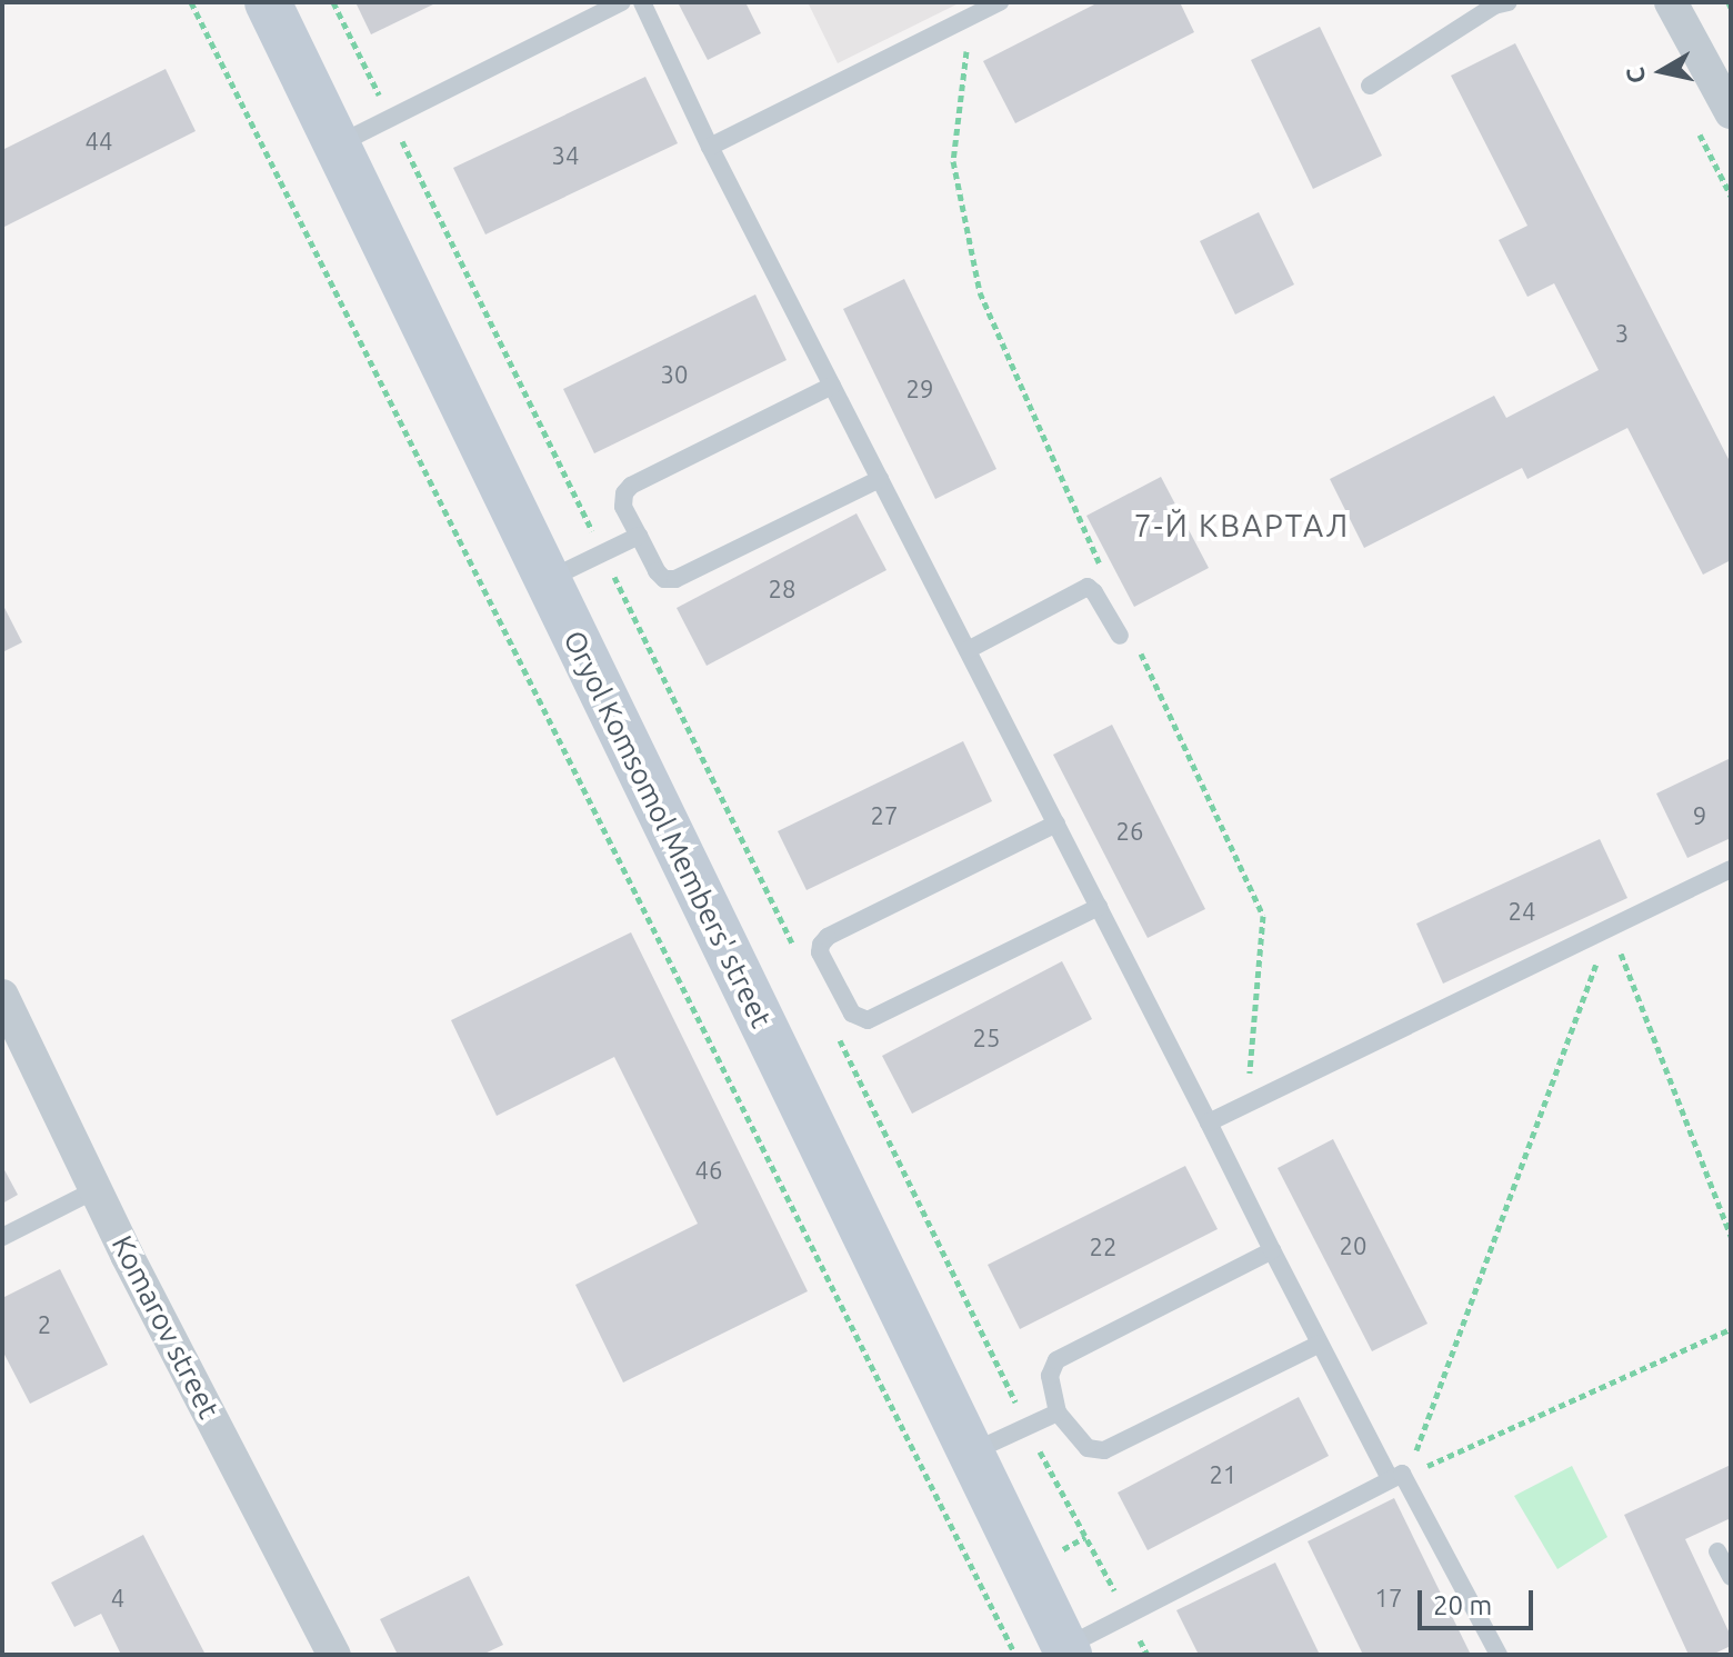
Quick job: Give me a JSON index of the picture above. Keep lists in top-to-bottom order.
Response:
{
  "streets": {
    "street": ["Oryol Komsomol Members' street", "Komarov street"]
  },
  "districts": ["7-Й КВАРТАЛ"],
  "house_numbers": [
    "44",
    "34",
    "3",
    "30",
    "29",
    "28",
    "27",
    "9",
    "26",
    "24",
    "25",
    "46",
    "20",
    "22",
    "2",
    "21",
    "4",
    "17"
  ],
  "scale_bar": "20 m",
  "north": "left"
}
